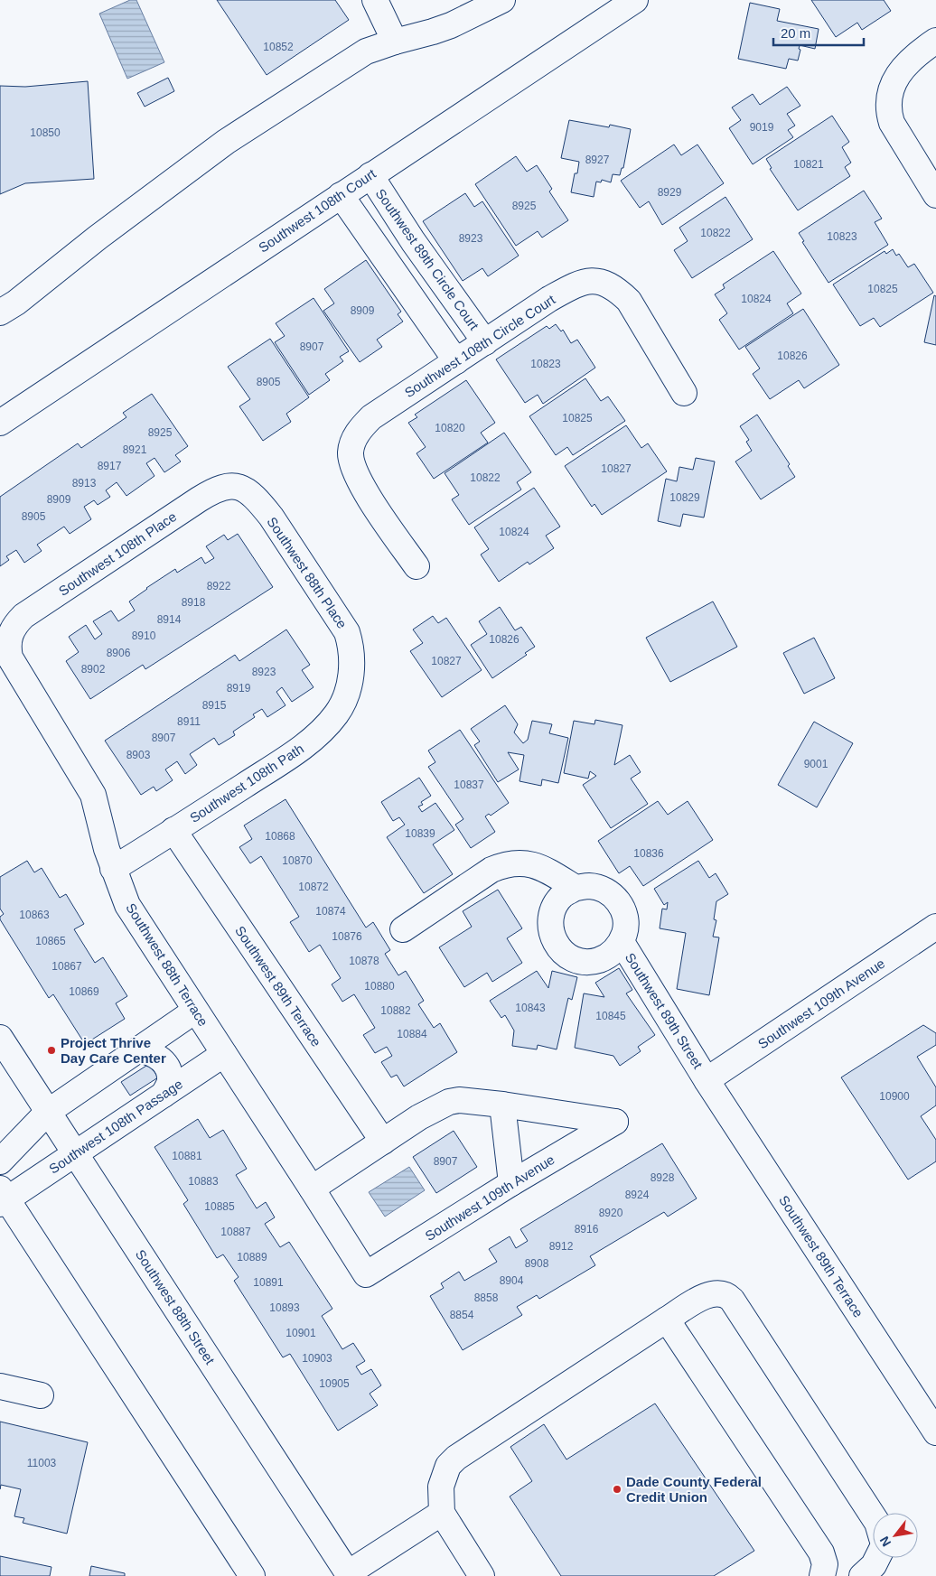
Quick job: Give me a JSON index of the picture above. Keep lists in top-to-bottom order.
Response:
{
  "streets": {
    "street": [
      "Southwest 108th Court",
      "Southwest 89th Circle Court",
      "Southwest 108th Circle Court",
      "Southwest 108th Place",
      "Southwest 88th Place",
      "Southwest 108th Path",
      "Southwest 88th Terrace",
      "Southwest 89th Terrace",
      "Southwest 109th Avenue",
      "Southwest 89th Street",
      "Southwest 108th Passage",
      "Southwest 88th Street"
    ]
  },
  "crossings": [
    ["Southwest 108th Court", "Southwest 89th Circle Court"],
    ["Southwest 89th Circle Court", "Southwest 108th Circle Court"],
    ["Southwest 108th Place", "Southwest 88th Place"],
    ["Southwest 108th Place", "Southwest 88th Terrace"],
    ["Southwest 88th Place", "Southwest 108th Path"],
    ["Southwest 108th Path", "Southwest 88th Terrace"],
    ["Southwest 108th Path", "Southwest 89th Terrace"],
    ["Southwest 88th Terrace", "Southwest 109th Avenue"],
    ["Southwest 88th Terrace", "Southwest 108th Passage"],
    ["Southwest 89th Terrace", "Southwest 109th Avenue"],
    ["Southwest 89th Terrace", "Southwest 89th Street"],
    ["Southwest 109th Avenue", "Southwest 89th Street"],
    ["Southwest 108th Passage", "Southwest 88th Street"]
  ],
  "places": ["Project Thrive Day Care Center", "Dade County Federal Credit Union"],
  "house_numbers": [
    "10852",
    "9019",
    "10850",
    "8927",
    "10821",
    "8929",
    "8925",
    "10822",
    "10823",
    "8923",
    "10825",
    "10824",
    "8909",
    "8907",
    "10826",
    "10823",
    "8905",
    "10825",
    "10820",
    "8925",
    "8921",
    "8917",
    "10827",
    "10822",
    "8913",
    "10829",
    "8909",
    "8905",
    "10824",
    "8922",
    "8918",
    "8914",
    "8910",
    "10826",
    "8906",
    "10827",
    "8902",
    "8923",
    "8919",
    "8915",
    "8911",
    "8907",
    "8903",
    "9001",
    "10837",
    "10839",
    "10868",
    "10836",
    "10870",
    "10872",
    "10874",
    "10863",
    "10876",
    "10865",
    "10878",
    "10867",
    "10880",
    "10869",
    "10843",
    "10882",
    "10845",
    "10884",
    "10900",
    "10881",
    "8907",
    "8928",
    "10883",
    "8924",
    "10885",
    "8920",
    "8916",
    "10887",
    "8912",
    "10889",
    "8908",
    "8904",
    "10891",
    "8858",
    "10893",
    "8854",
    "10901",
    "10903",
    "10905",
    "11003"
  ],
  "scale_bar": "20 m",
  "north": "bottom left"
}
